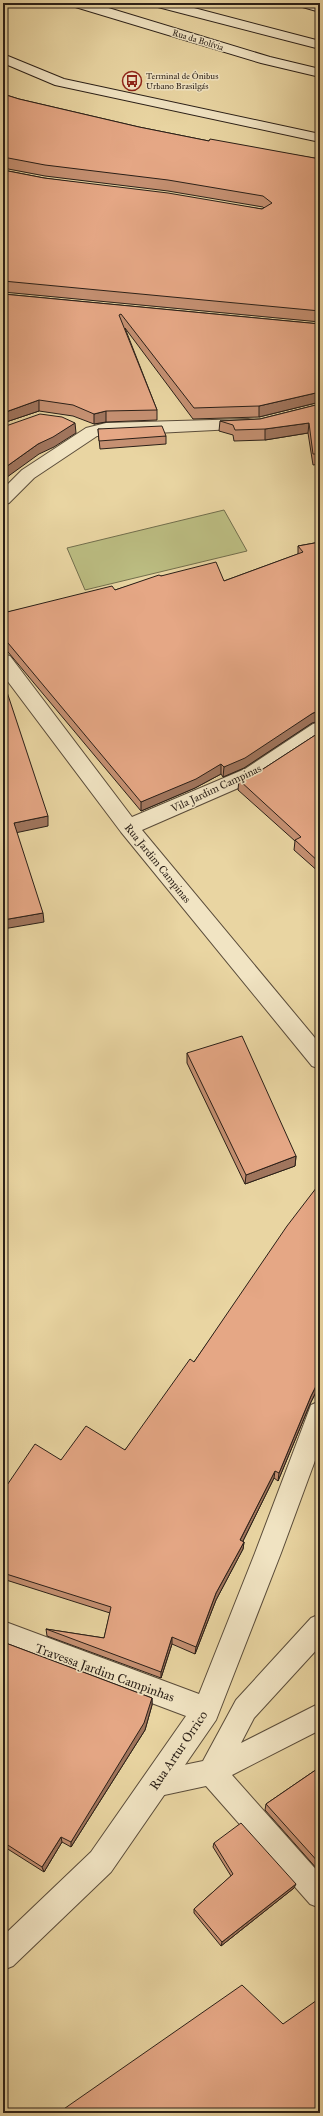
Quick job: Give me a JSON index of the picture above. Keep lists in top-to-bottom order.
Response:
{
  "streets": {
    "street": [
      "Rua da Bolívia",
      "Vila Jardim Campinas",
      "Rua Jardim Campinas",
      "Travessa Jardim Campinhas",
      "Rua Artur Orrico"
    ]
  },
  "crossings": [
    ["Vila Jardim Campinas", "Rua Jardim Campinas"],
    ["Travessa Jardim Campinhas", "Rua Artur Orrico"]
  ],
  "places": {
    "bus stop": ["Terminal de Ônibus Urbano Brasilgás"]
  }
}
